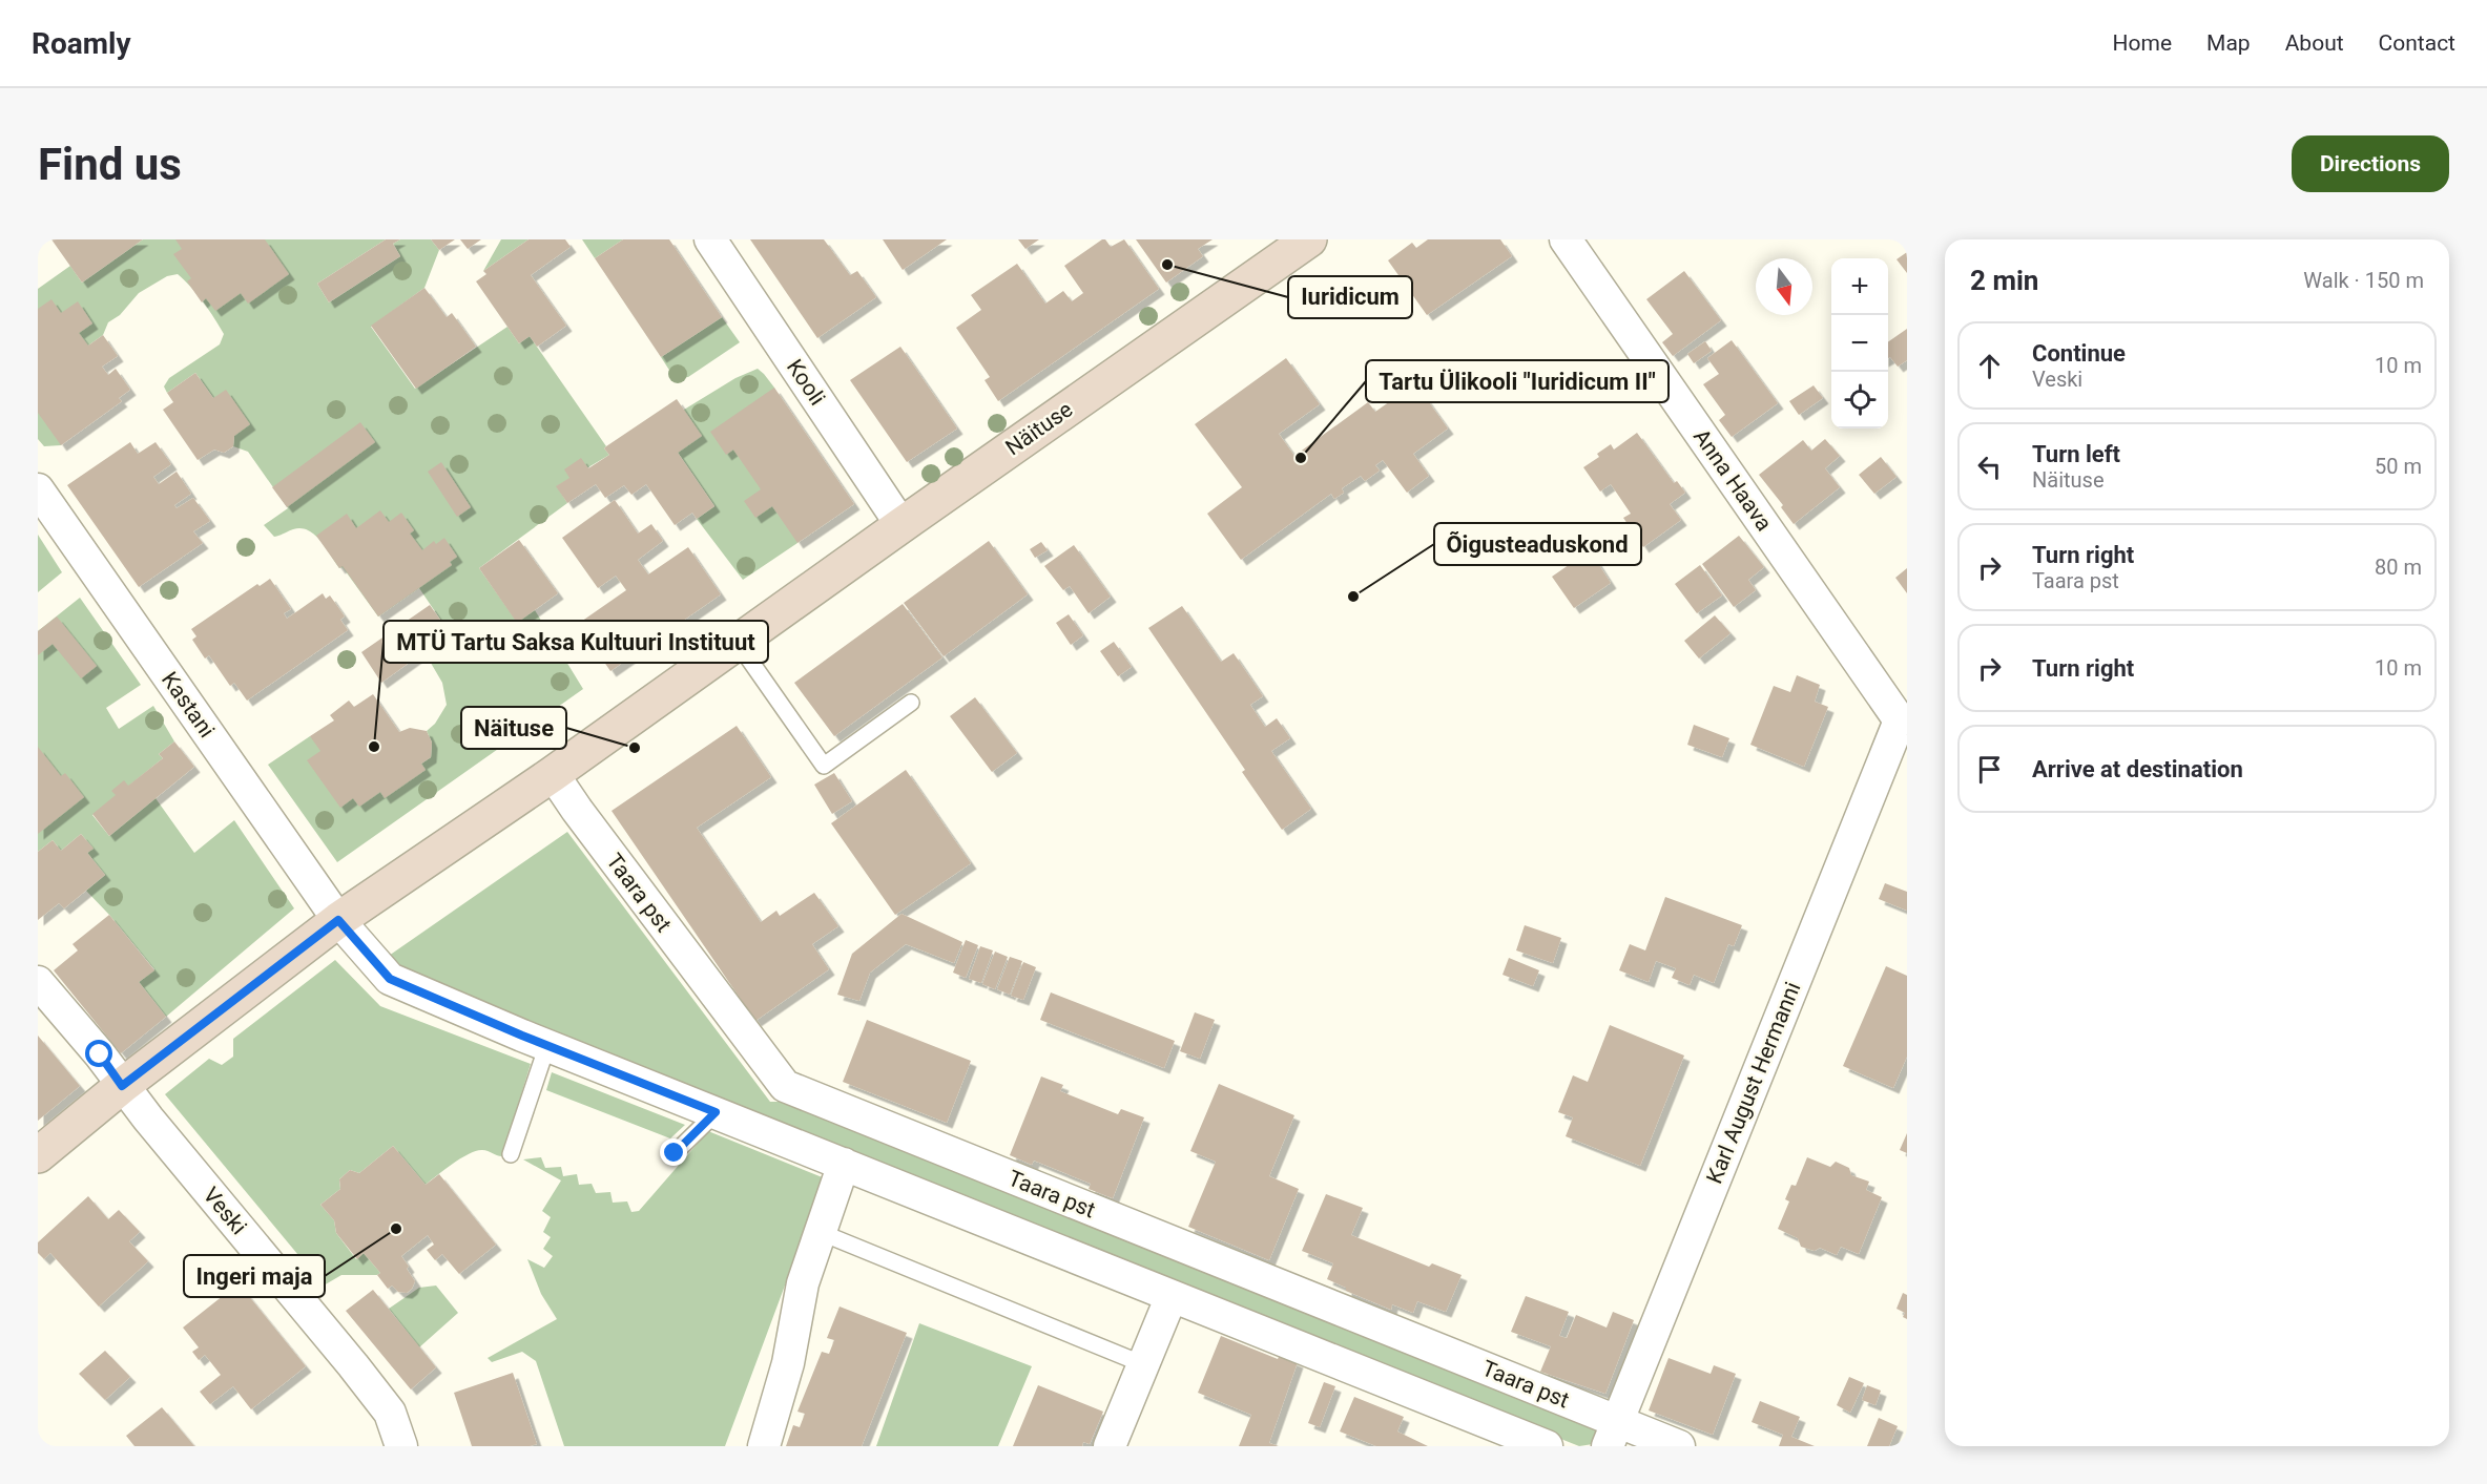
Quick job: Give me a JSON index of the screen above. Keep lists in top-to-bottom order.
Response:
{
  "streets": {
    "street": [
      "Kooli",
      "Näituse",
      "Anna Haava",
      "Kastani",
      "Taara pst",
      "Karl August Hermanni",
      "Veski"
    ]
  },
  "crossings": [
    ["Kooli", "Näituse"],
    ["Näituse", "Kastani"],
    ["Näituse", "Taara pst"],
    ["Näituse", "Veski"],
    ["Anna Haava", "Karl August Hermanni"],
    ["Taara pst", "Karl August Hermanni"]
  ],
  "places": [
    "Iuridicum",
    "Tartu Ülikooli \"Iuridicum II\"",
    "Õigusteaduskond",
    "MTÜ Tartu Saksa Kultuuri Instituut",
    "Näituse",
    "Ingeri maja"
  ],
  "north": "bottom",
  "page": {
    "header": "Roamly",
    "nav": [
      "Home",
      "Map",
      "About",
      "Contact"
    ],
    "buttons": "Directions",
    "title": "Find us",
    "heading": ["2 min", "Walk · 150 m"],
    "map_buttons": ["+", "−"],
    "list": [
      ["Continue", "Veski", "10 m"],
      ["Turn left", "Näituse", "50 m"],
      ["Turn right", "Taara pst", "80 m"],
      ["Turn right", "10 m"],
      "Arrive at destination"
    ]
  }
}
